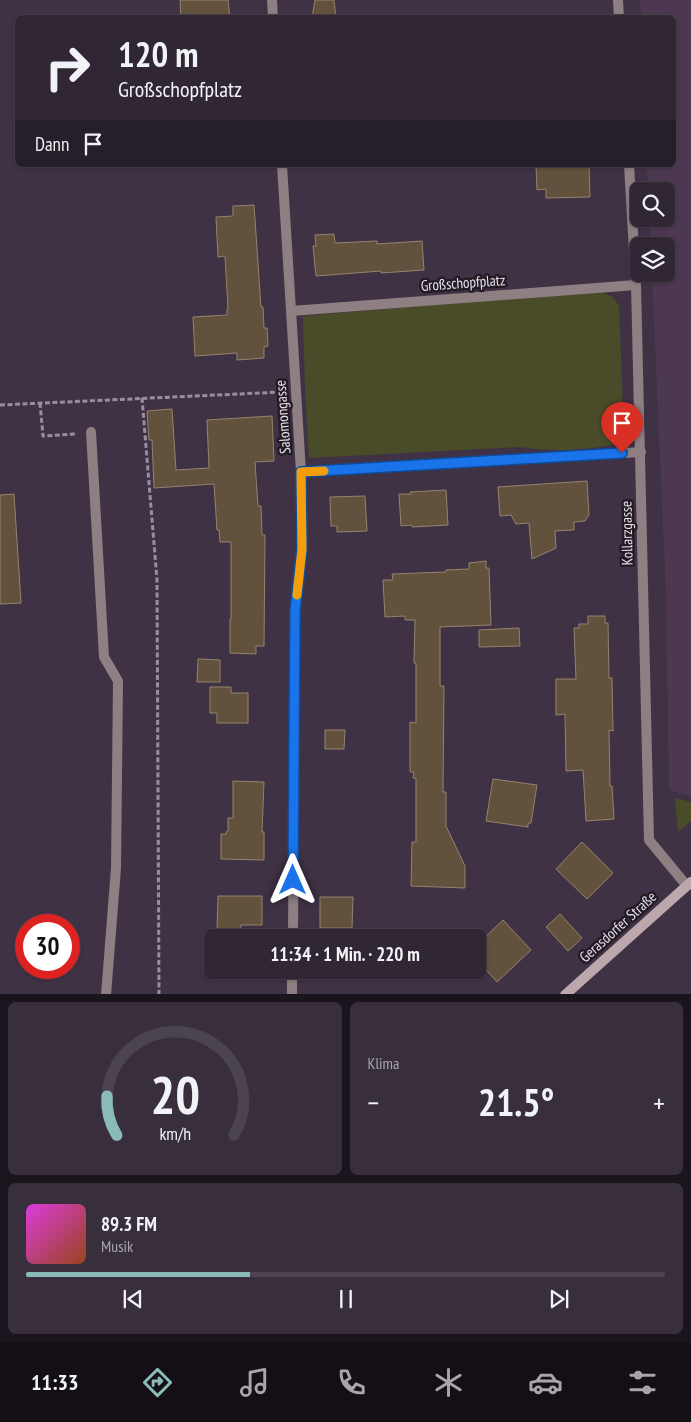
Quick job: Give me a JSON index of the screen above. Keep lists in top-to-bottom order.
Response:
{
  "streets": {
    "main road": ["Gerasdorfer Straße"],
    "street": ["Großschopfplatz", "Salomongasse", "Kollarzgasse"]
  },
  "crossings": [
    ["Großschopfplatz", "Salomongasse"],
    ["Großschopfplatz", "Kollarzgasse"],
    ["Kollarzgasse", "Gerasdorfer Straße"]
  ],
  "page": {
    "turn": ["120 m", "Großschopfplatz"],
    "then": "Dann",
    "limit": "30",
    "trip": "11:34 · 1 Min. · 220 m",
    "tile": "Klima",
    "heat": ["−", "21.5°", "+"],
    "song": ["89.3 FM", "Musik"],
    "tabs": "11:33",
    "gauge": ["20", "km/h"]
  }
}
